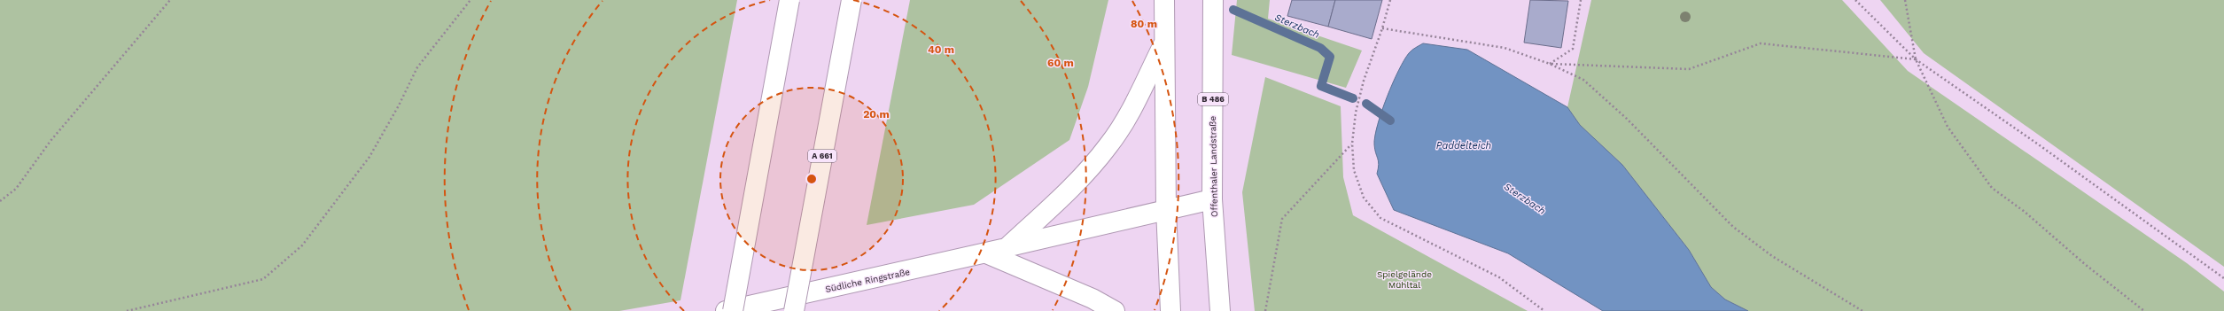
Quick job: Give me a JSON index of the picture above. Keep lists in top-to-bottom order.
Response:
{
  "streets": {
    "main road": [
      "B 486",
      "A 661",
      "Offenthaler Landstraße",
      "Südliche Ringstraße"
    ]
  },
  "crossings": [
    ["Offenthaler Landstraße", "Südliche Ringstraße"]
  ],
  "water": ["Sterzbach", "Paddelteich"],
  "parks": ["Spielgelände Mühltal"],
  "rings": [
    "80 m",
    "40 m",
    "60 m",
    "20 m"
  ]
}
